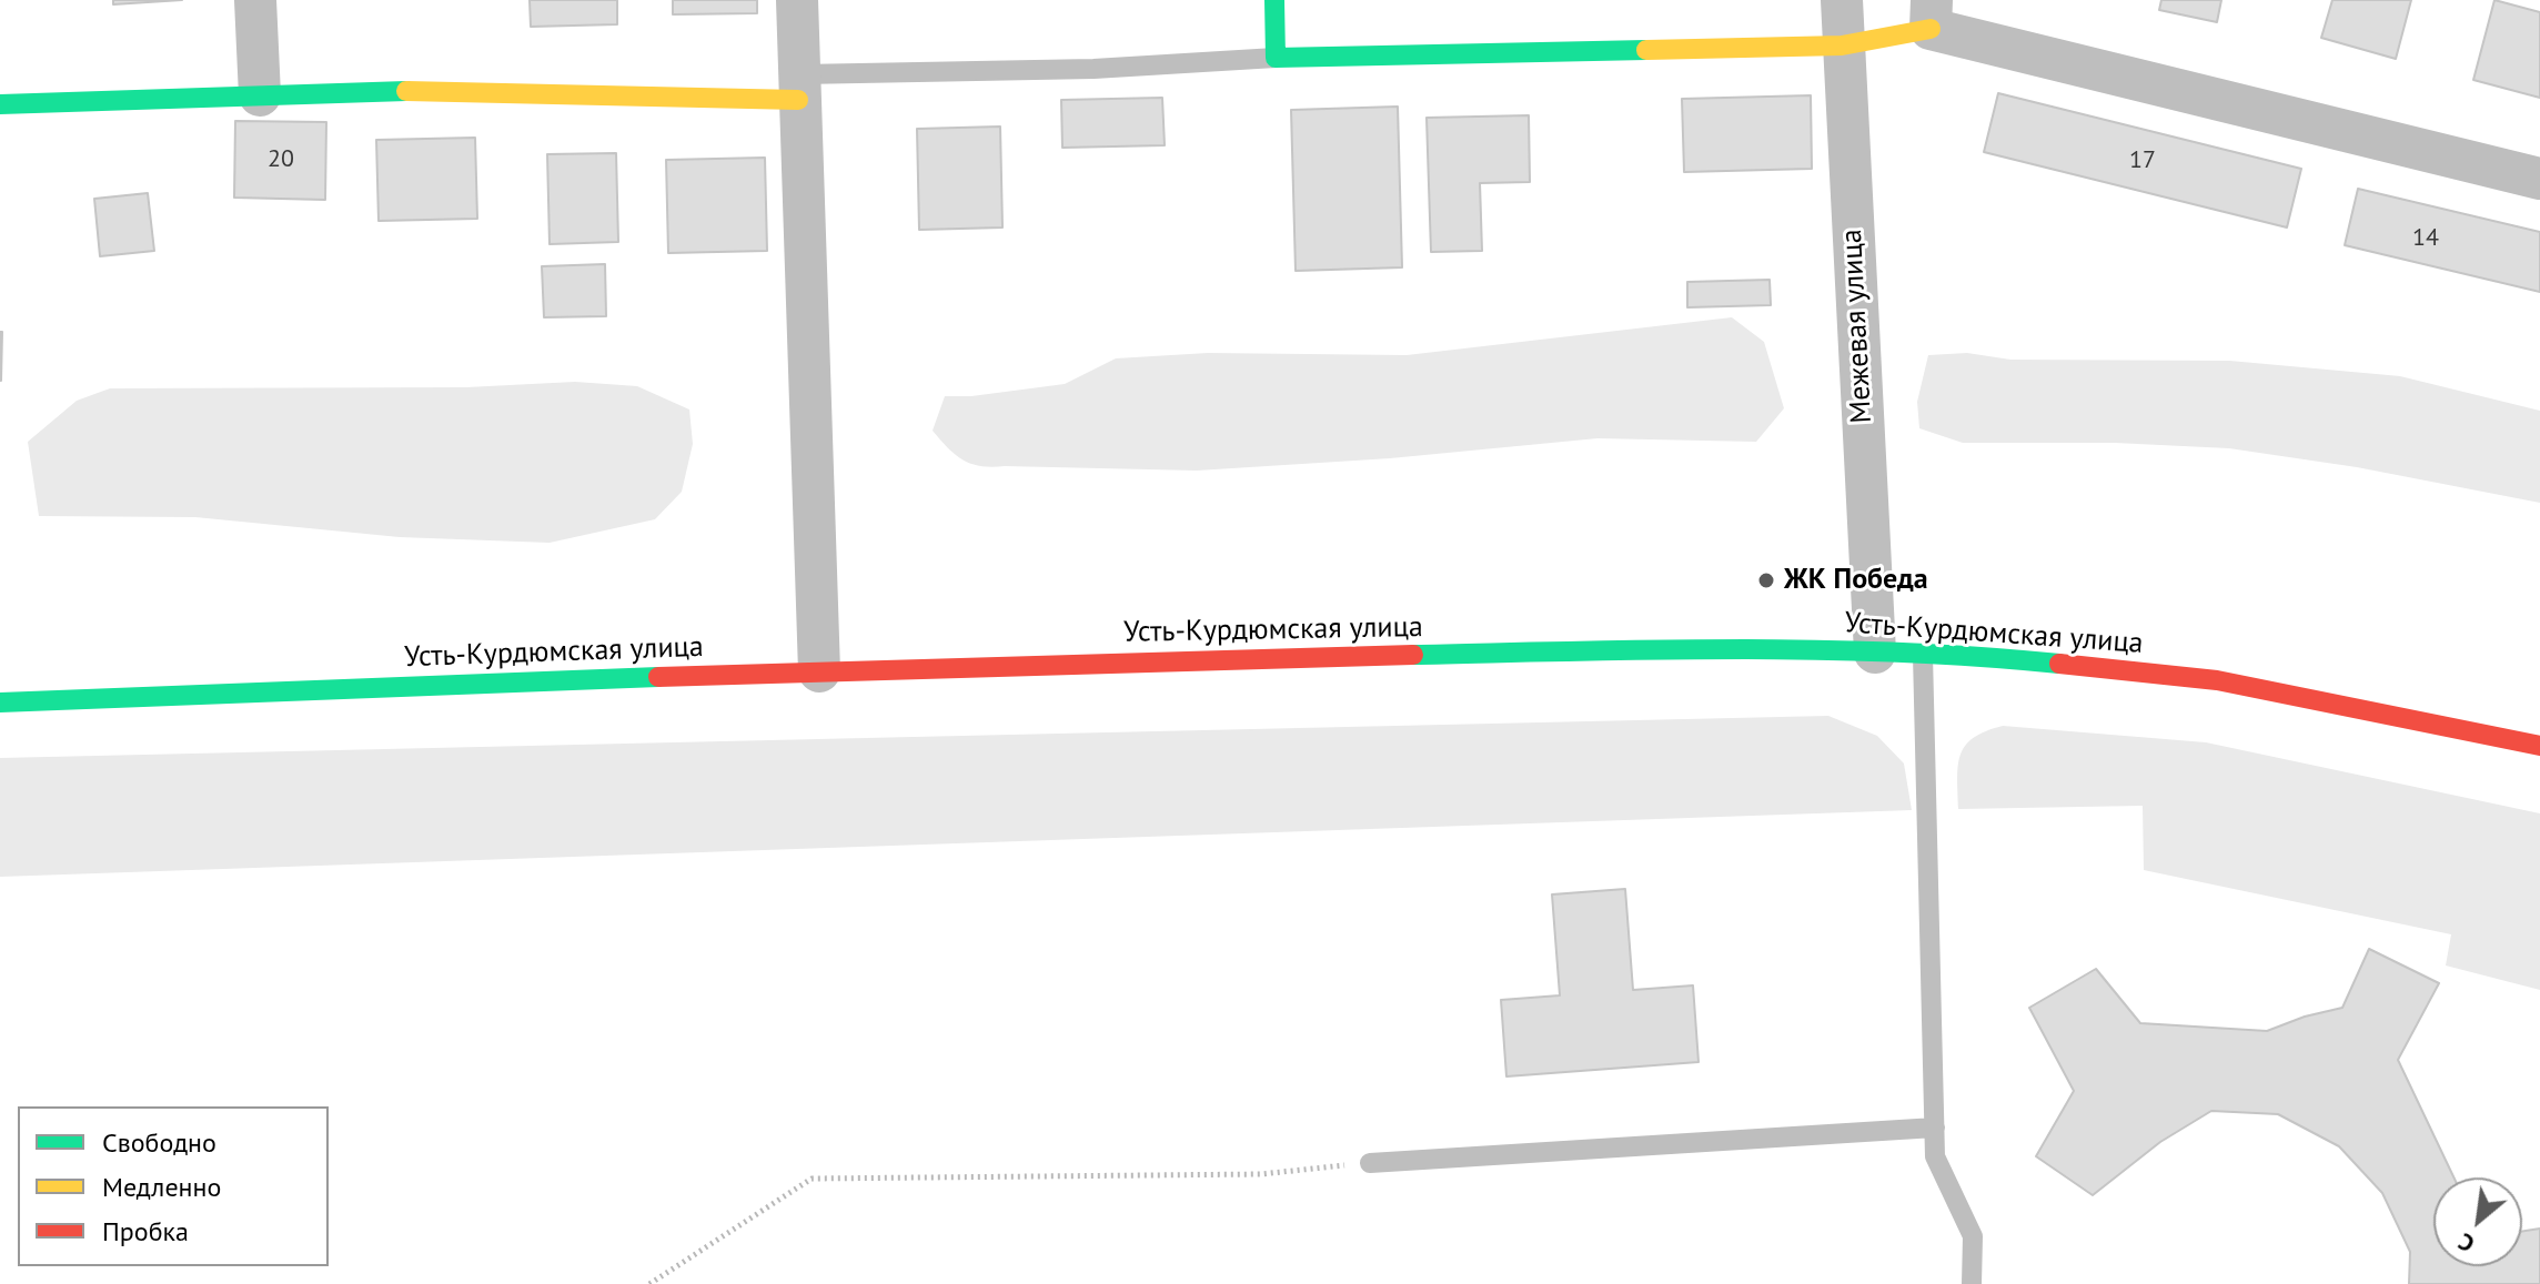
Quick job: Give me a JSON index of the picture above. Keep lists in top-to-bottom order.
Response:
{
  "streets": {
    "main road": ["Усть-Курдюмская улица"],
    "street": ["Межевая улица"]
  },
  "crossings": [
    ["Межевая улица", "Усть-Курдюмская улица"]
  ],
  "places": ["ЖК Победа"],
  "house_numbers": ["20", "17", "14"],
  "legend": ["Свободно", "Медленно", "Пробка"],
  "north": "bottom left"
}
